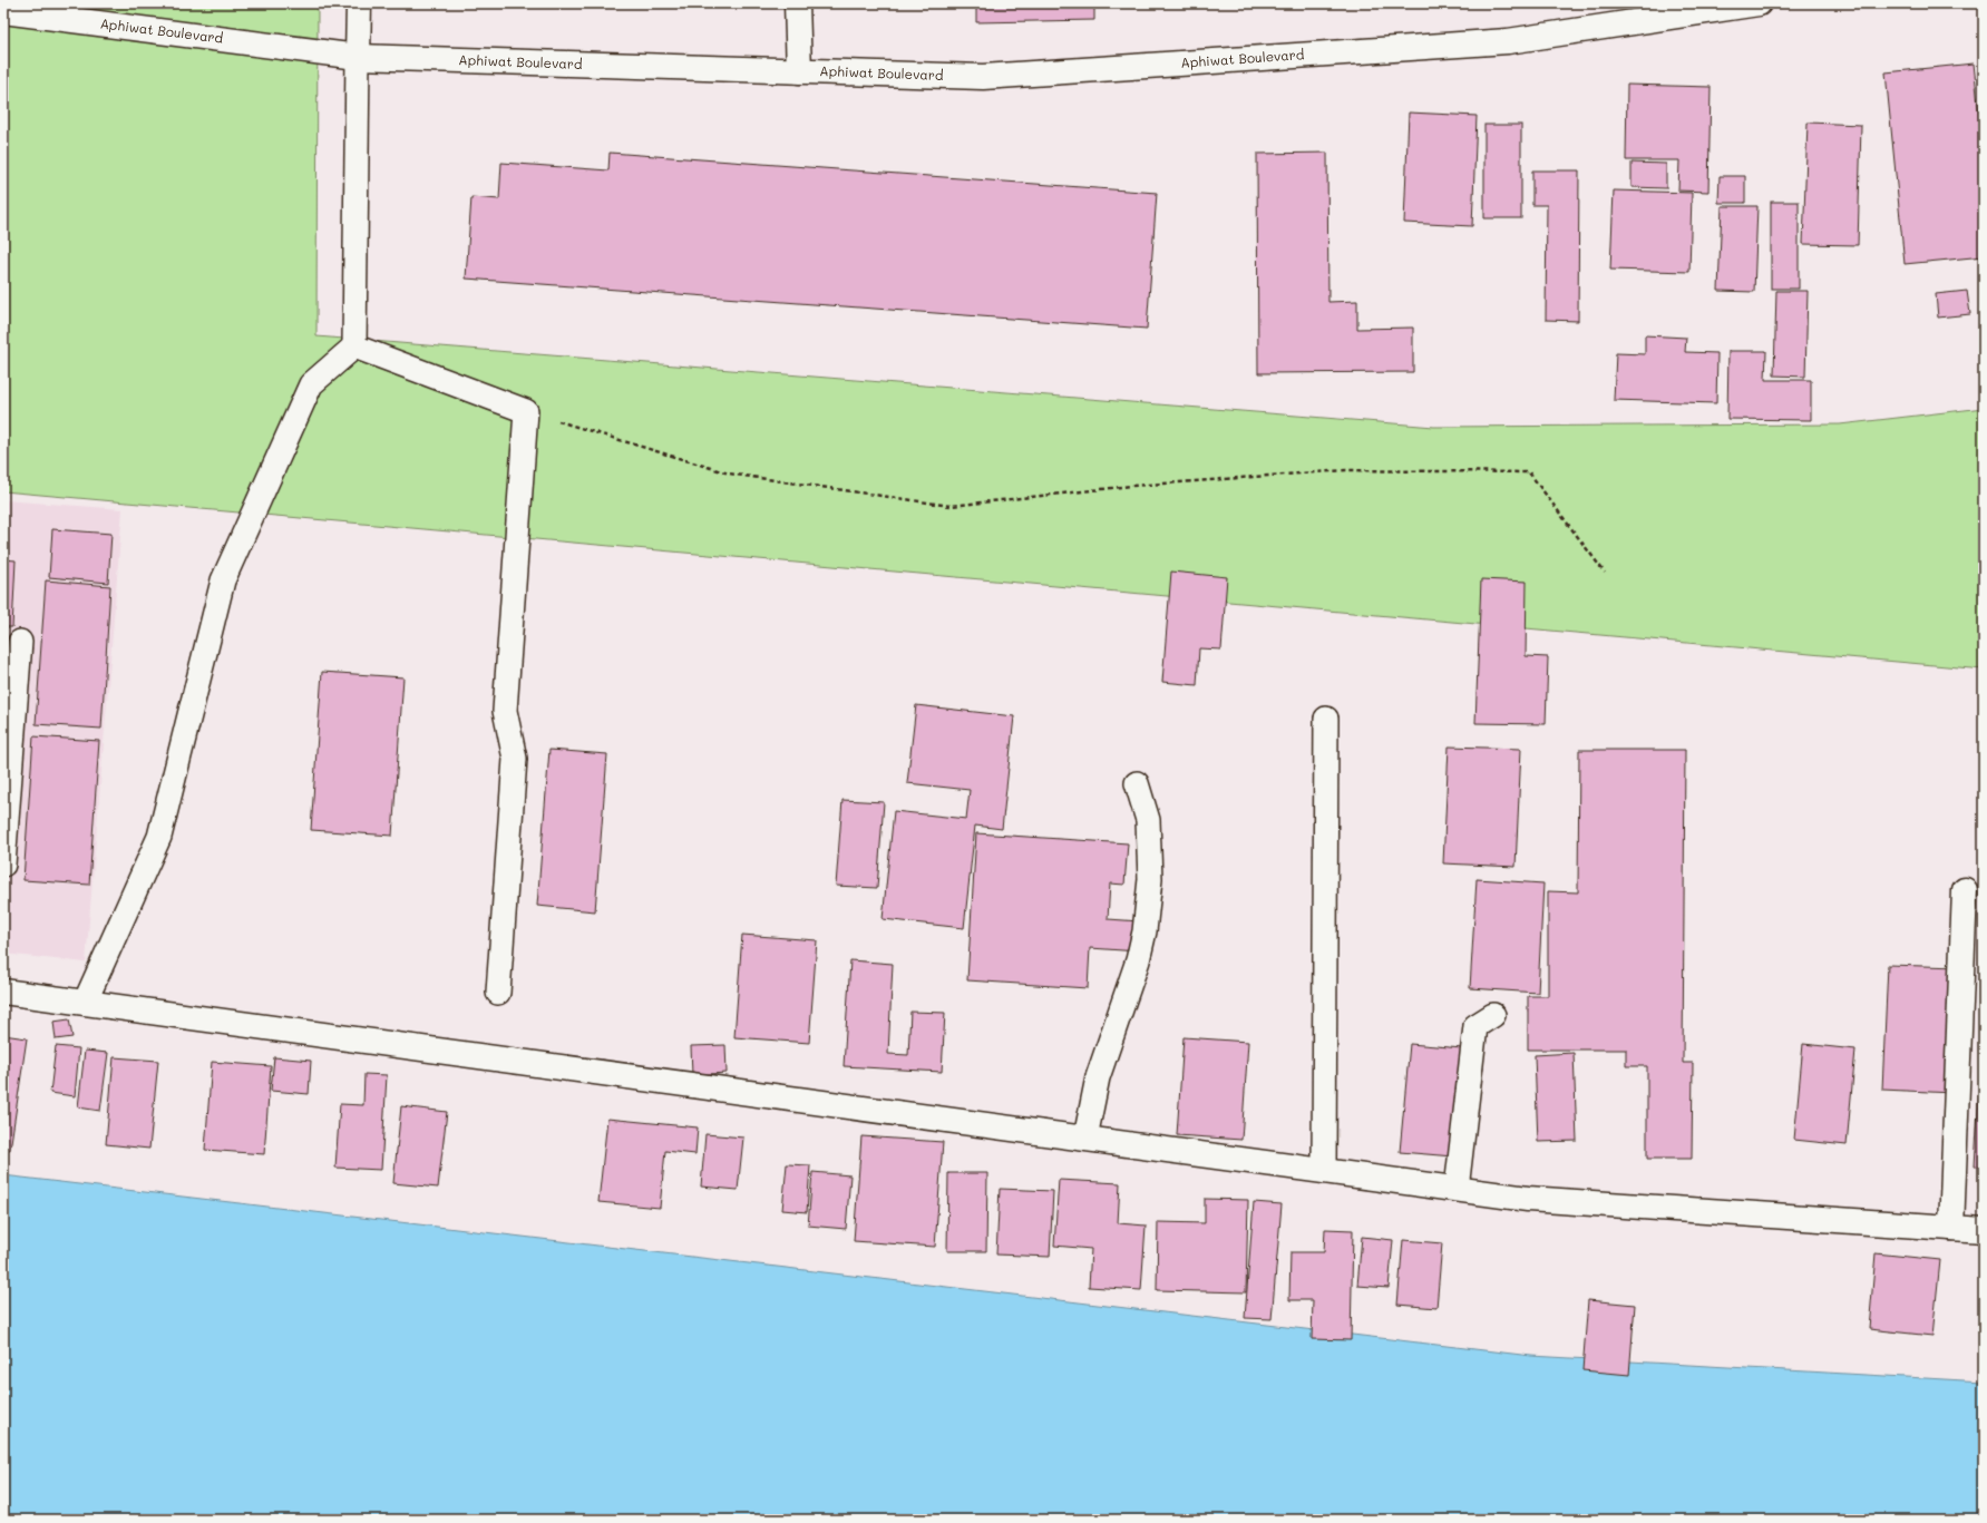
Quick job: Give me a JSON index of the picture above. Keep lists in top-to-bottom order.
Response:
{
  "streets": {
    "street": ["Aphiwat Boulevard"]
  }
}
